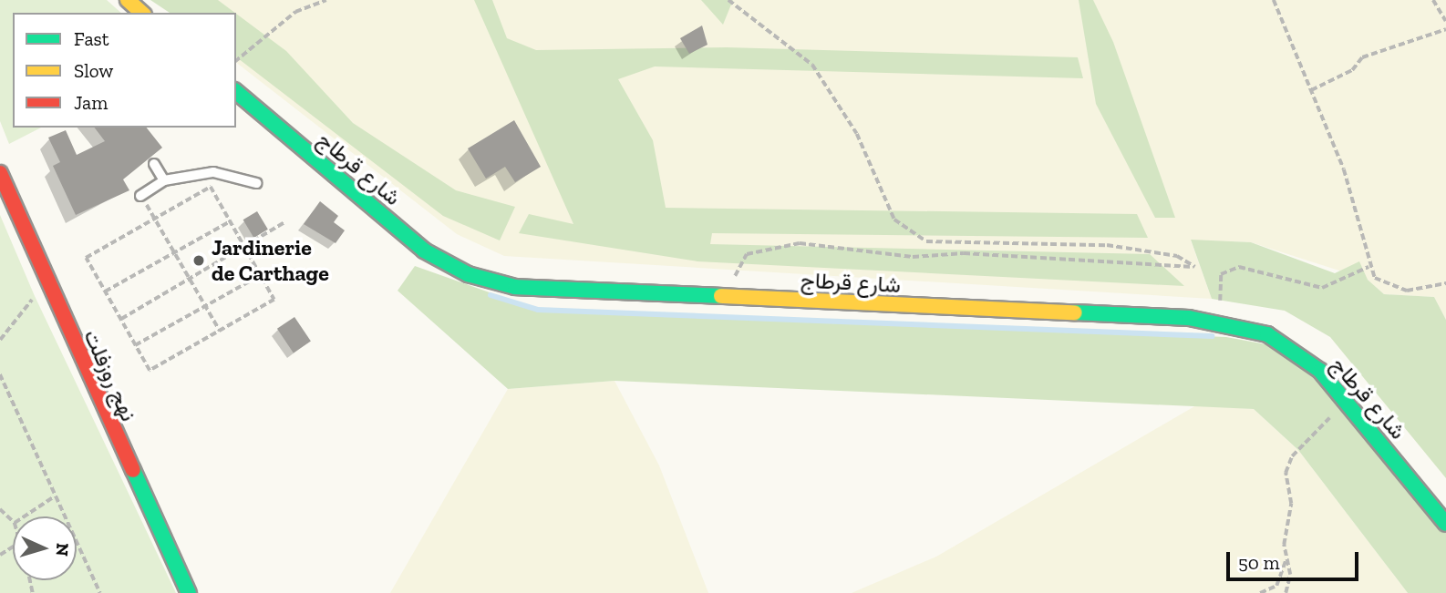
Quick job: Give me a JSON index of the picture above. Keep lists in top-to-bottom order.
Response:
{
  "streets": {
    "street": ["شارع قرطاج", "نهج روزفلت"]
  },
  "places": ["Jardinerie de Carthage"],
  "legend": ["Fast", "Slow", "Jam"],
  "scale_bar": "50 m",
  "north": "right"
}
